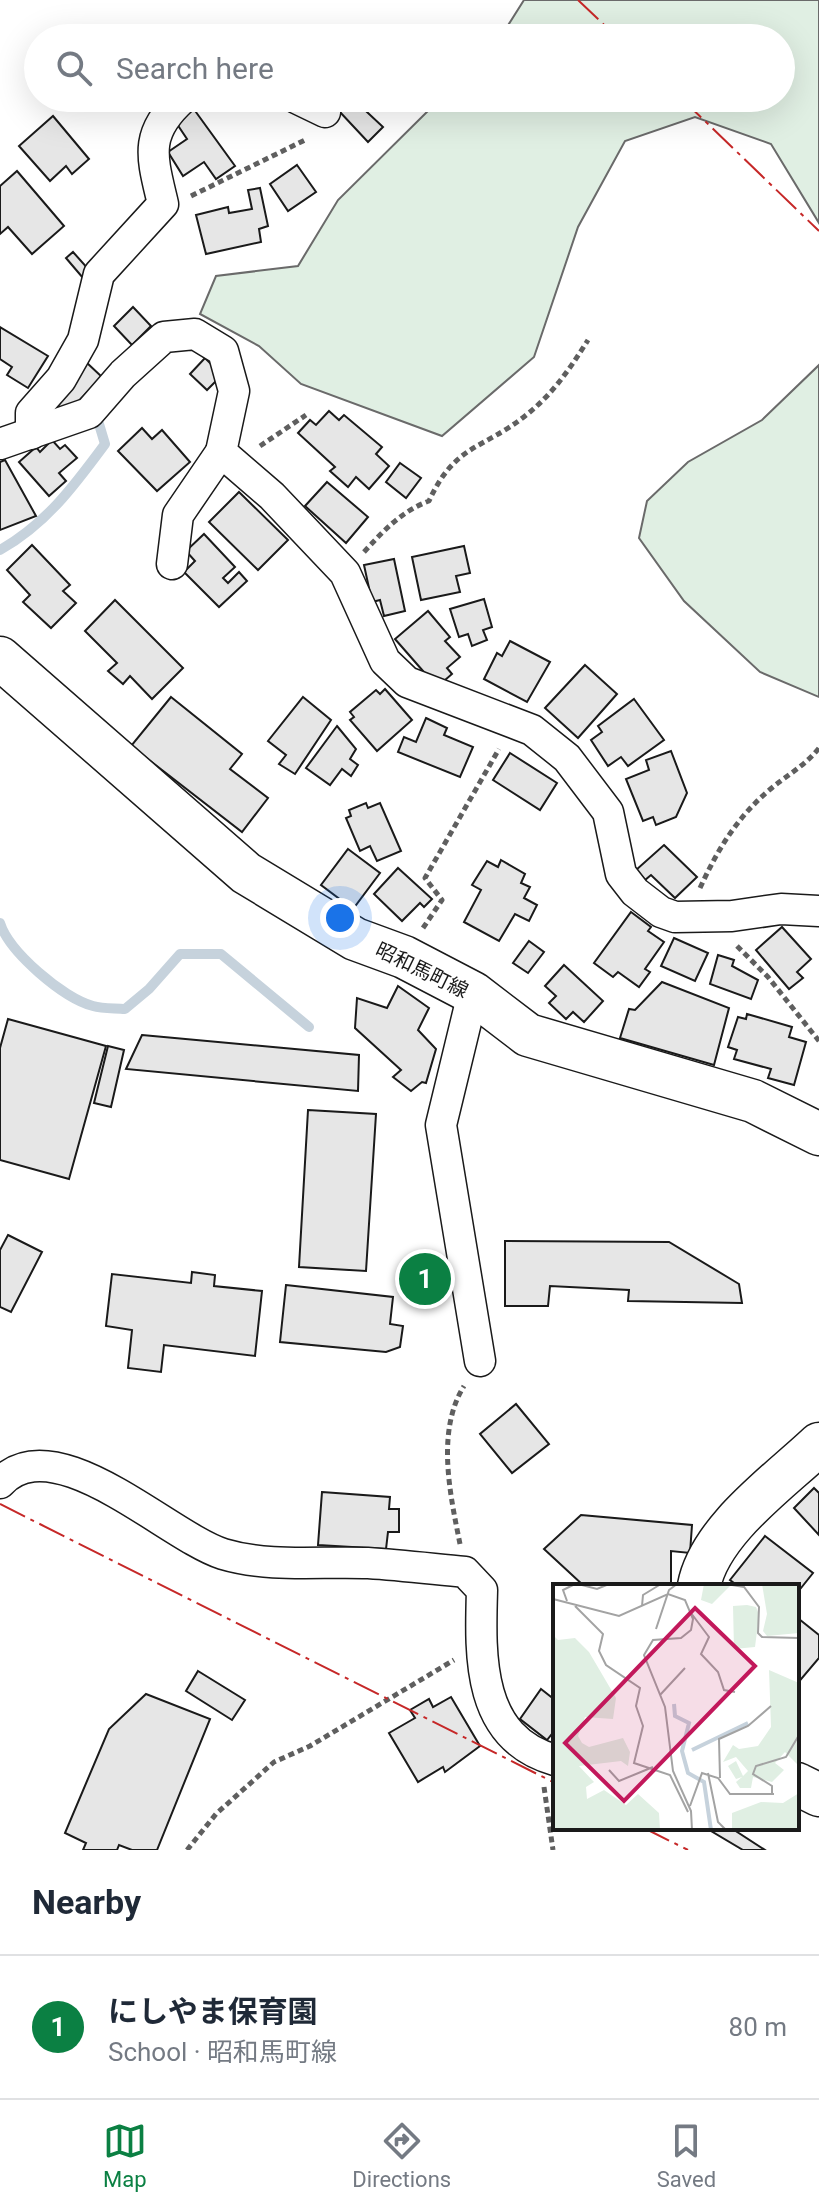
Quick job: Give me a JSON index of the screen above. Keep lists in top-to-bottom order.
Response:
{
  "streets": {
    "main road": ["昭和馬町線"]
  },
  "page": {
    "search": "Search here",
    "pins": "1",
    "heading": "Nearby",
    "list": [
      {
        "mark": "1",
        "name": "にしやま保育園",
        "note": "School · 昭和馬町線",
        "value": "80 m"
      }
    ],
    "nav": ["Map", "Directions", "Saved"]
  }
}
